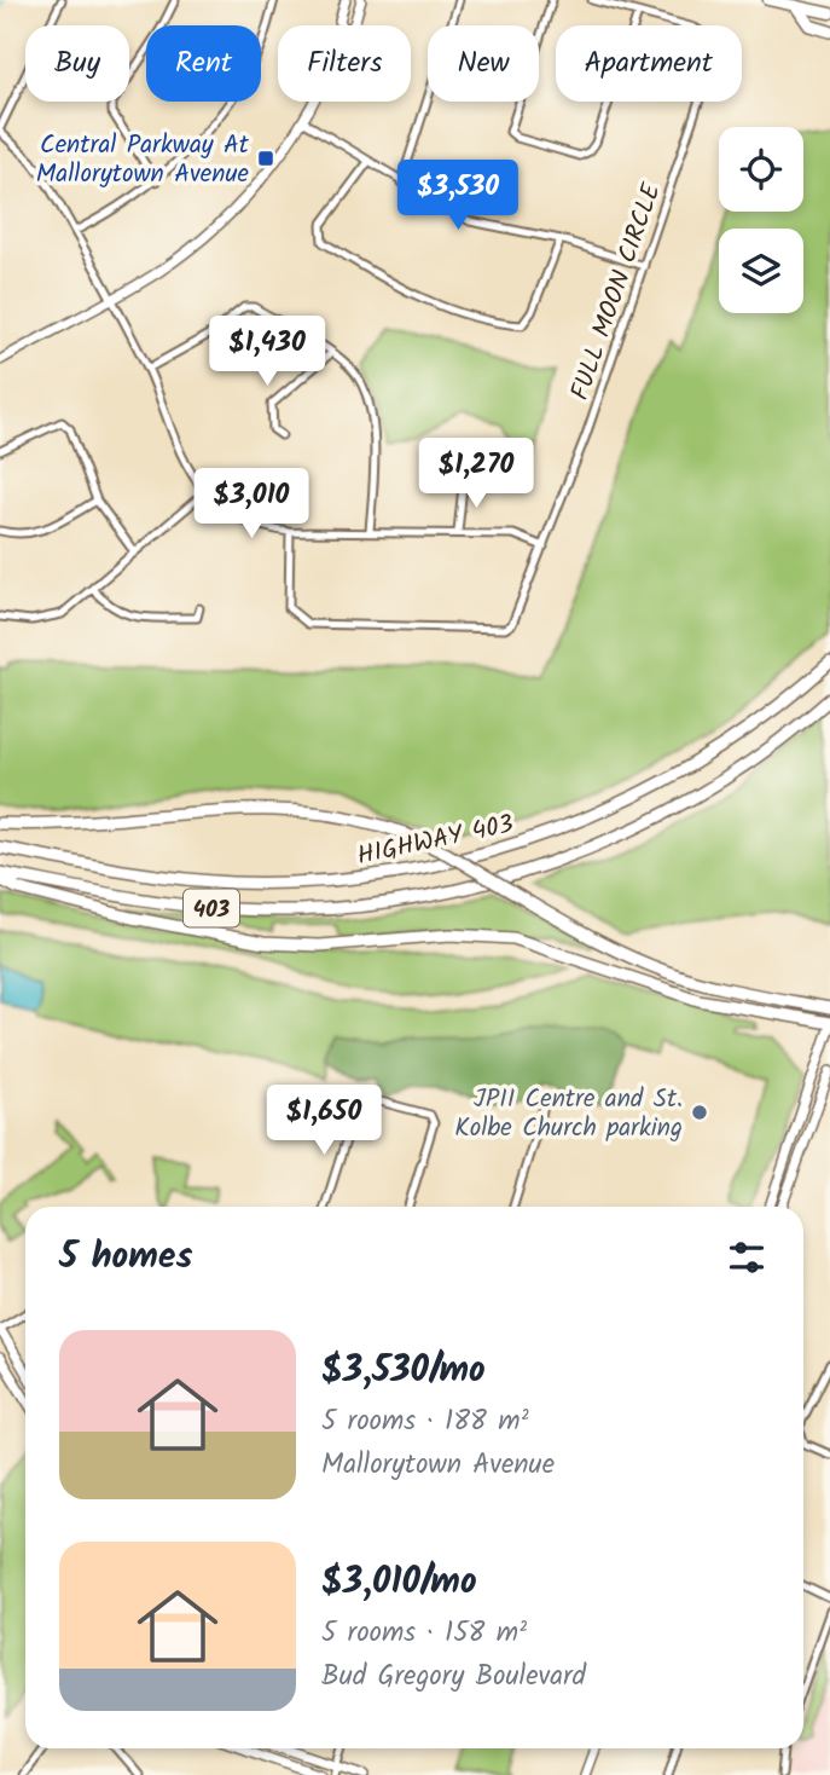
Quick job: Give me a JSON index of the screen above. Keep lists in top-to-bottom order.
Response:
{
  "streets": {
    "highway": ["HIGHWAY 403", "403"],
    "street": ["FULL MOON CIRCLE"]
  },
  "places": {
    "transit": ["Central Parkway At Mallorytown Avenue"],
    "other": ["JPII Centre and St. Kolbe Church parking"]
  },
  "page": {
    "chip": [
      "Buy",
      "Rent",
      "Filters",
      "New",
      "Apartment"
    ],
    "price": [
      "$3,530",
      "$1,430",
      "$1,270",
      "$3,010",
      "$1,650"
    ],
    "heading": "5 homes",
    "list": [
      {
        "name": "$3,530/mo",
        "note": "5 rooms · 188 m² · Mallorytown Avenue"
      },
      {
        "name": "$3,010/mo",
        "note": "5 rooms · 158 m² · Bud Gregory Boulevard"
      }
    ]
  }
}
